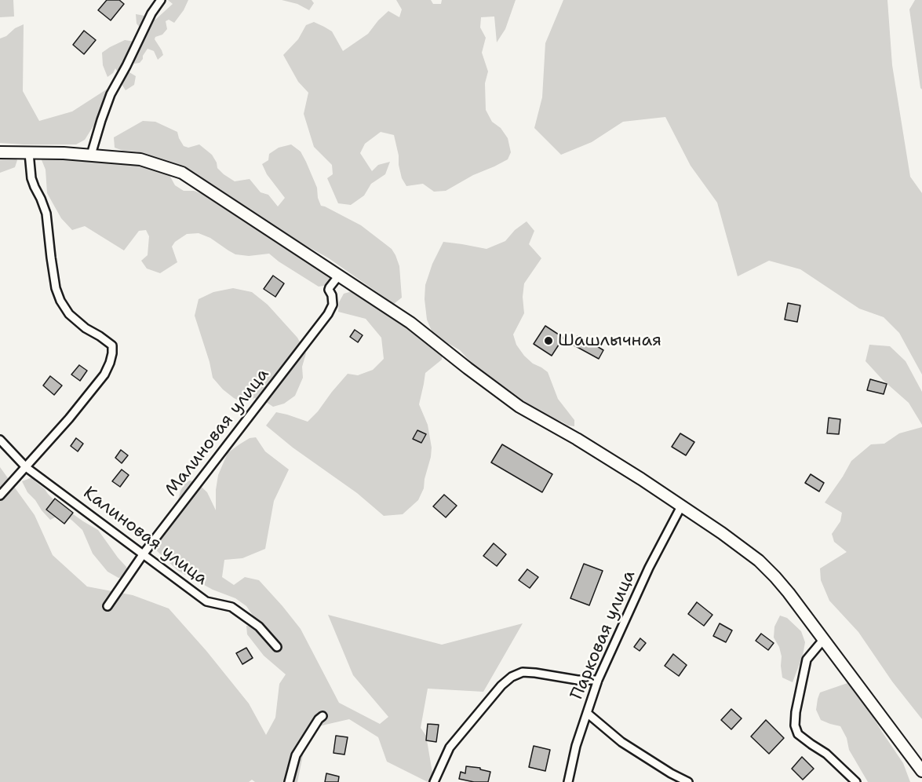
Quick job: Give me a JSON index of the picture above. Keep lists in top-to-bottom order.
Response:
{
  "streets": {
    "street": ["Малиновая улица", "Калиновая улица", "Парковая улица"]
  },
  "crossings": [
    ["Малиновая улица", "Калиновая улица"]
  ],
  "places": ["Шашлычная"]
}
